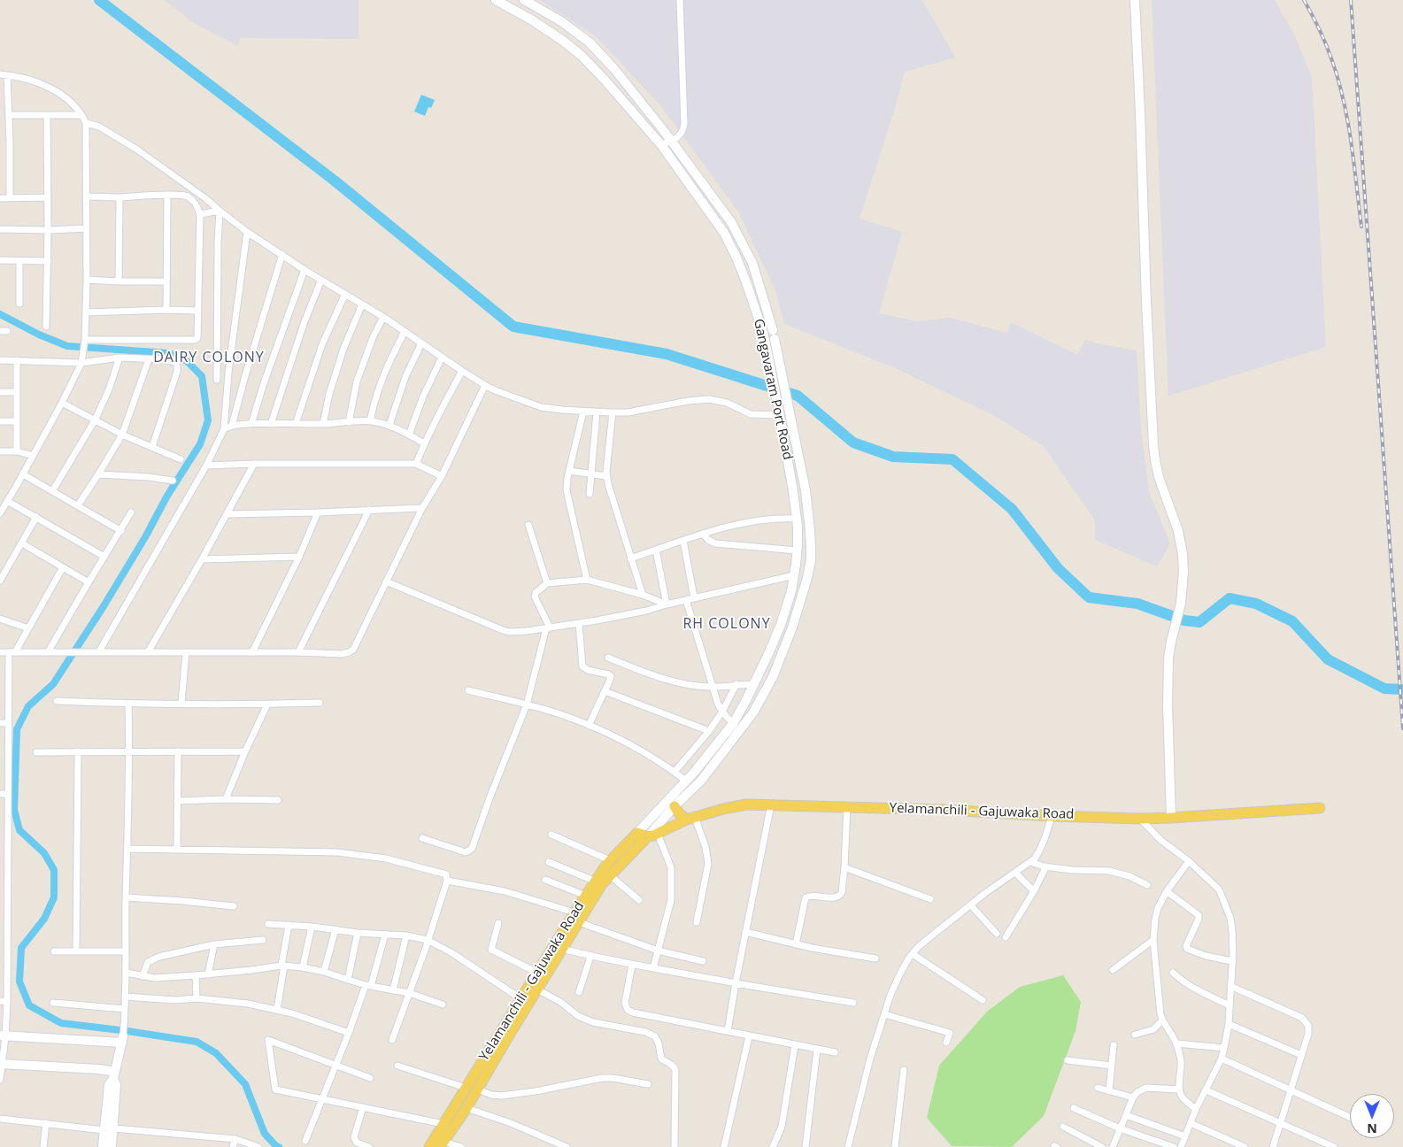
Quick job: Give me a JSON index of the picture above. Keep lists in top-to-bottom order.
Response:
{
  "streets": {
    "main road": ["Yelamanchili - Gajuwaka Road"],
    "street": ["Gangavaram Port Road"]
  },
  "crossings": [
    ["Gangavaram Port Road", "Yelamanchili - Gajuwaka Road"]
  ],
  "districts": ["DAIRY COLONY", "RH COLONY"],
  "north": "bottom"
}
